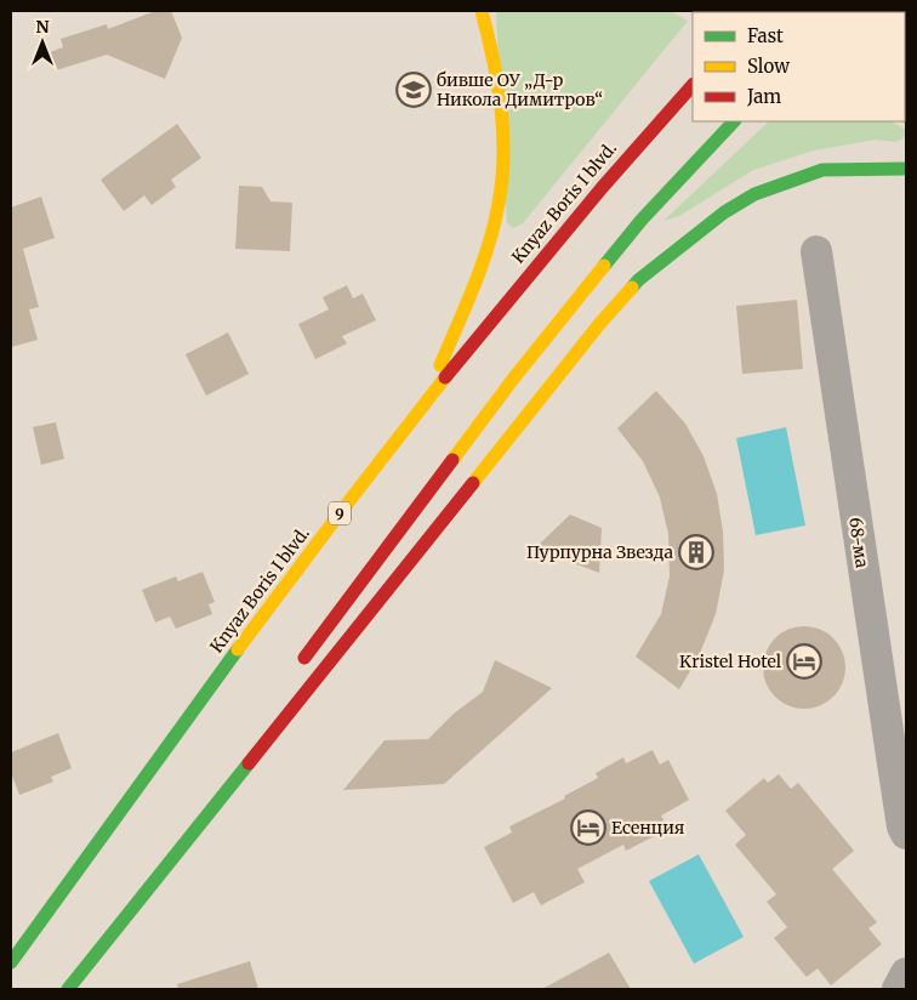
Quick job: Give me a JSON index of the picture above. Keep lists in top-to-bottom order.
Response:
{
  "streets": {
    "main road": ["Knyaz Boris I blvd.", "9"],
    "street": ["68-ма"]
  },
  "places": {
    "school or university": ["бивше ОУ „Д-р Никола Димитров“"],
    "building": ["Пурпурна Звезда"],
    "hotel": ["Kristel Hotel", "Есенция"]
  },
  "legend": ["Fast", "Slow", "Jam"],
  "north": "top"
}
